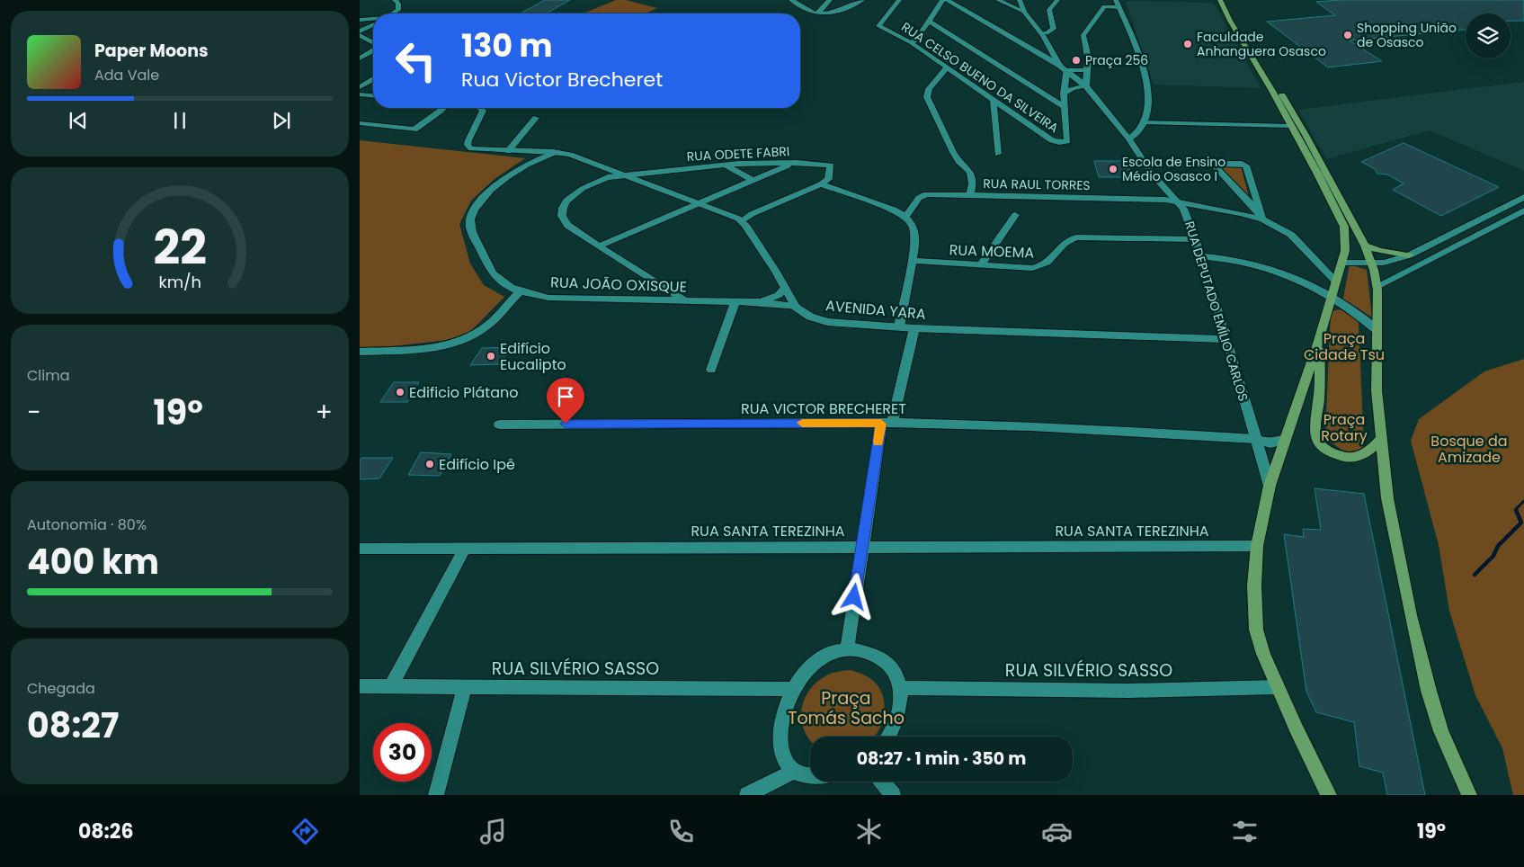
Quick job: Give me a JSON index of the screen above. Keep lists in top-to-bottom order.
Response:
{
  "streets": {
    "street": [
      "RUA CELSO BUENO DA SILVEIRA",
      "RUA ODETE FABRI",
      "RUA RAUL TORRES",
      "RUA MOEMA",
      "RUA JOÃO OXISQUE",
      "AVENIDA YARA",
      "RUA DEPUTADO EMÍLIO CARLOS",
      "RUA VICTOR BRECHERET",
      "RUA SANTA TEREZINHA",
      "RUA SILVÉRIO SASSO"
    ]
  },
  "crossings": [
    ["RUA ODETE FABRI", "AVENIDA YARA"],
    ["RUA RAUL TORRES", "RUA DEPUTADO EMÍLIO CARLOS"],
    ["RUA MOEMA", "RUA DEPUTADO EMÍLIO CARLOS"],
    ["RUA JOÃO OXISQUE", "AVENIDA YARA"],
    ["AVENIDA YARA", "RUA DEPUTADO EMÍLIO CARLOS"],
    ["RUA DEPUTADO EMÍLIO CARLOS", "RUA VICTOR BRECHERET"]
  ],
  "parks": [
    "Praça Cidade Tsu",
    "Praça Rotary",
    "Bosque da Amizade",
    "Praça Tomás Sacho"
  ],
  "places": [
    "Shopping União de Osasco",
    "Faculdade Anhanguera Osasco",
    "Praça 256",
    "Escola de Ensino Médio Osasco I",
    "Edifício Eucalipto",
    "Edificio Plátano",
    "Edifício Ipê"
  ],
  "page": {
    "turn": ["130 m", "Rua Victor Brecheret"],
    "song": ["Paper Moons", "Ada Vale"],
    "tile": [
      "Clima",
      ["Autonomia · 80%", "400 km"],
      ["Chegada", "08:27"]
    ],
    "heat": ["−", "19°", "+"],
    "limit": "30",
    "trip": "08:27 · 1 min · 350 m",
    "tabs": ["08:26", "19°"],
    "gauge": ["22", "km/h"]
  }
}
